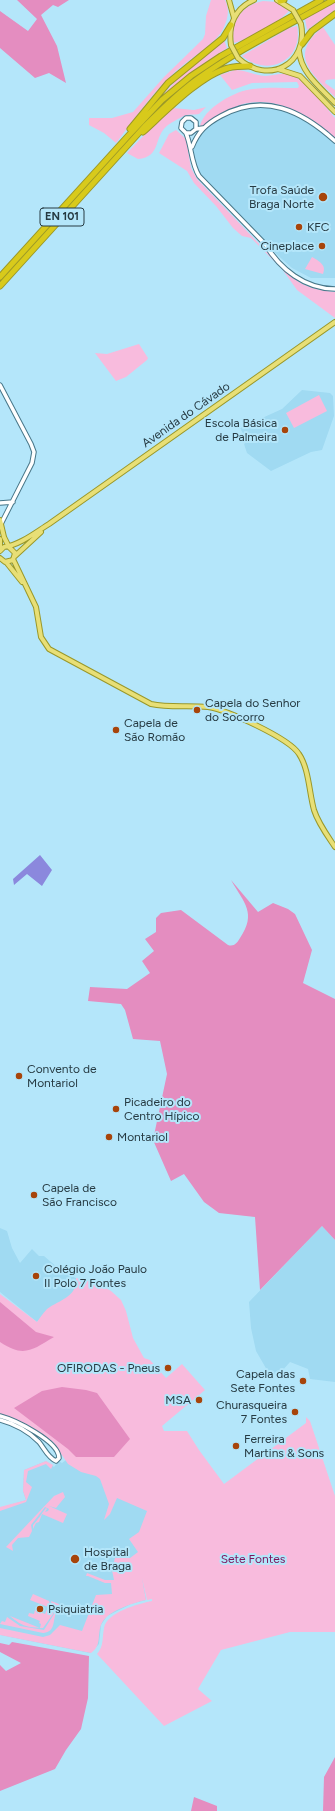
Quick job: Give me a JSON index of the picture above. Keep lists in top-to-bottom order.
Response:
{
  "streets": {
    "highway": ["EN 101"],
    "main road": ["Avenida do Cávado"]
  },
  "parks": ["Sete Fontes"],
  "places": [
    "Trofa Saúde Braga Norte",
    "KFC",
    "Cineplace",
    "Escola Básica de Palmeira",
    "Capela do Senhor do Socorro",
    "Capela de São Romão",
    "Convento de Montariol",
    "Picadeiro do Centro Hípico",
    "Montariol",
    "Capela de São Francisco",
    "Colégio João Paulo II Polo 7 Fontes",
    "OFIRODAS - Pneus",
    "Capela das Sete Fontes",
    "MSA",
    "Churasqueira 7 Fontes",
    "Ferreira Martins & Sons",
    "Hospital de Braga",
    "Psiquiatria"
  ]
}
